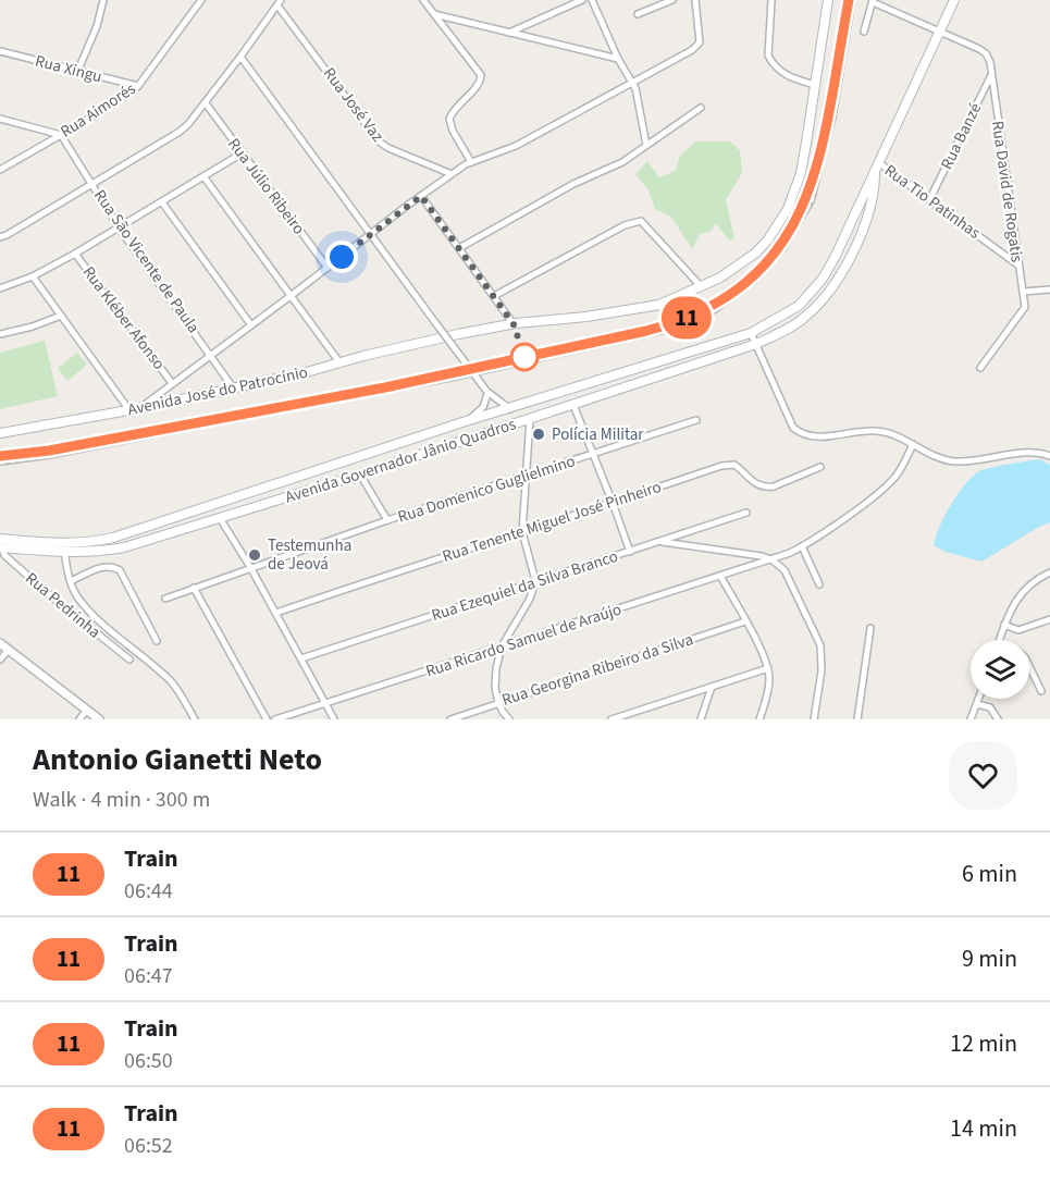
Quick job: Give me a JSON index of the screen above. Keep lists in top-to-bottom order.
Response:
{
  "streets": {
    "main road": ["Avenida José do Patrocínio", "Avenida Governador Jânio Quadros"],
    "street": [
      "Rua Xingu",
      "Rua José Vaz",
      "Rua Aimorés",
      "Rua Banzé",
      "Rua Júlio Ribeiro",
      "Rua David de Rogatis",
      "Rua Tio Patinhas",
      "Rua São Vicente de Paula",
      "Rua Kléber Afonso",
      "Rua Domenico Guglielmino",
      "Rua Tenente Miguel José Pinheiro",
      "Rua Ezequiel da Silva Branco",
      "Rua Pedrinha",
      "Rua Ricardo Samuel de Araújo",
      "Rua Georgina Ribeiro da Silva"
    ]
  },
  "crossings": [
    ["Rua Xingu", "Rua Aimorés"],
    ["Rua Aimorés", "Rua São Vicente de Paula"],
    ["Rua Banzé", "Rua David de Rogatis"],
    ["Rua Banzé", "Rua Tio Patinhas"],
    ["Rua David de Rogatis", "Rua Tio Patinhas"],
    ["Rua David de Rogatis", "Avenida Governador Jânio Quadros"],
    ["Rua Tio Patinhas", "Avenida Governador Jânio Quadros"],
    ["Rua São Vicente de Paula", "Avenida José do Patrocínio"]
  ],
  "places": ["Polícia Militar", "Testemunha de Jeová"],
  "page": {
    "on_map": "11",
    "heading": ["Antonio Gianetti Neto", "Walk · 4 min · 300 m"],
    "list": [
      {
        "mark": "11",
        "name": "Train",
        "note": "06:44",
        "value": "6 min"
      },
      {
        "mark": "11",
        "name": "Train",
        "note": "06:47",
        "value": "9 min"
      },
      {
        "mark": "11",
        "name": "Train",
        "note": "06:50",
        "value": "12 min"
      },
      {
        "mark": "11",
        "name": "Train",
        "note": "06:52",
        "value": "14 min"
      }
    ]
  }
}
